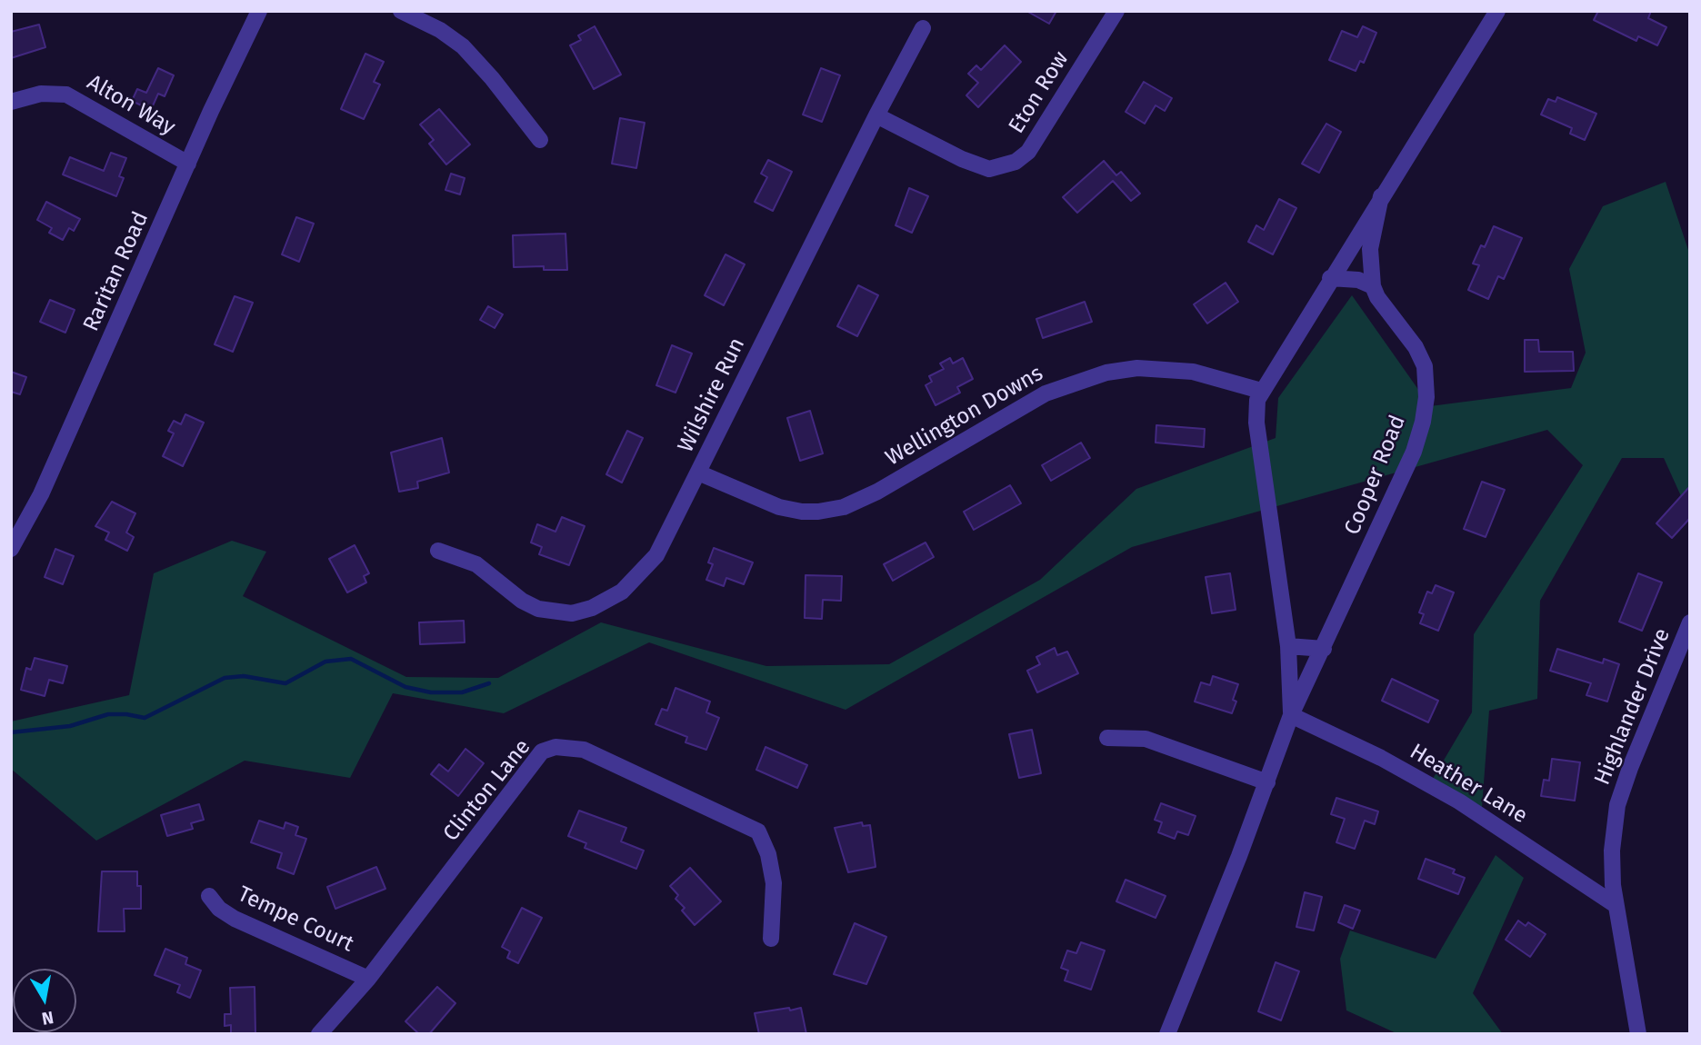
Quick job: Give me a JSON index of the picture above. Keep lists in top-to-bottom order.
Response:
{
  "streets": {
    "street": [
      "Eton Row",
      "Alton Way",
      "Raritan Road",
      "Wilshire Run",
      "Wellington Downs",
      "Cooper Road",
      "Highlander Drive",
      "Heather Lane",
      "Clinton Lane",
      "Tempe Court"
    ]
  },
  "crossings": [
    ["Eton Row", "Wilshire Run"],
    ["Alton Way", "Raritan Road"],
    ["Wilshire Run", "Wellington Downs"],
    ["Wellington Downs", "Cooper Road"],
    ["Cooper Road", "Heather Lane"],
    ["Highlander Drive", "Heather Lane"],
    ["Clinton Lane", "Tempe Court"]
  ],
  "north": "bottom"
}
